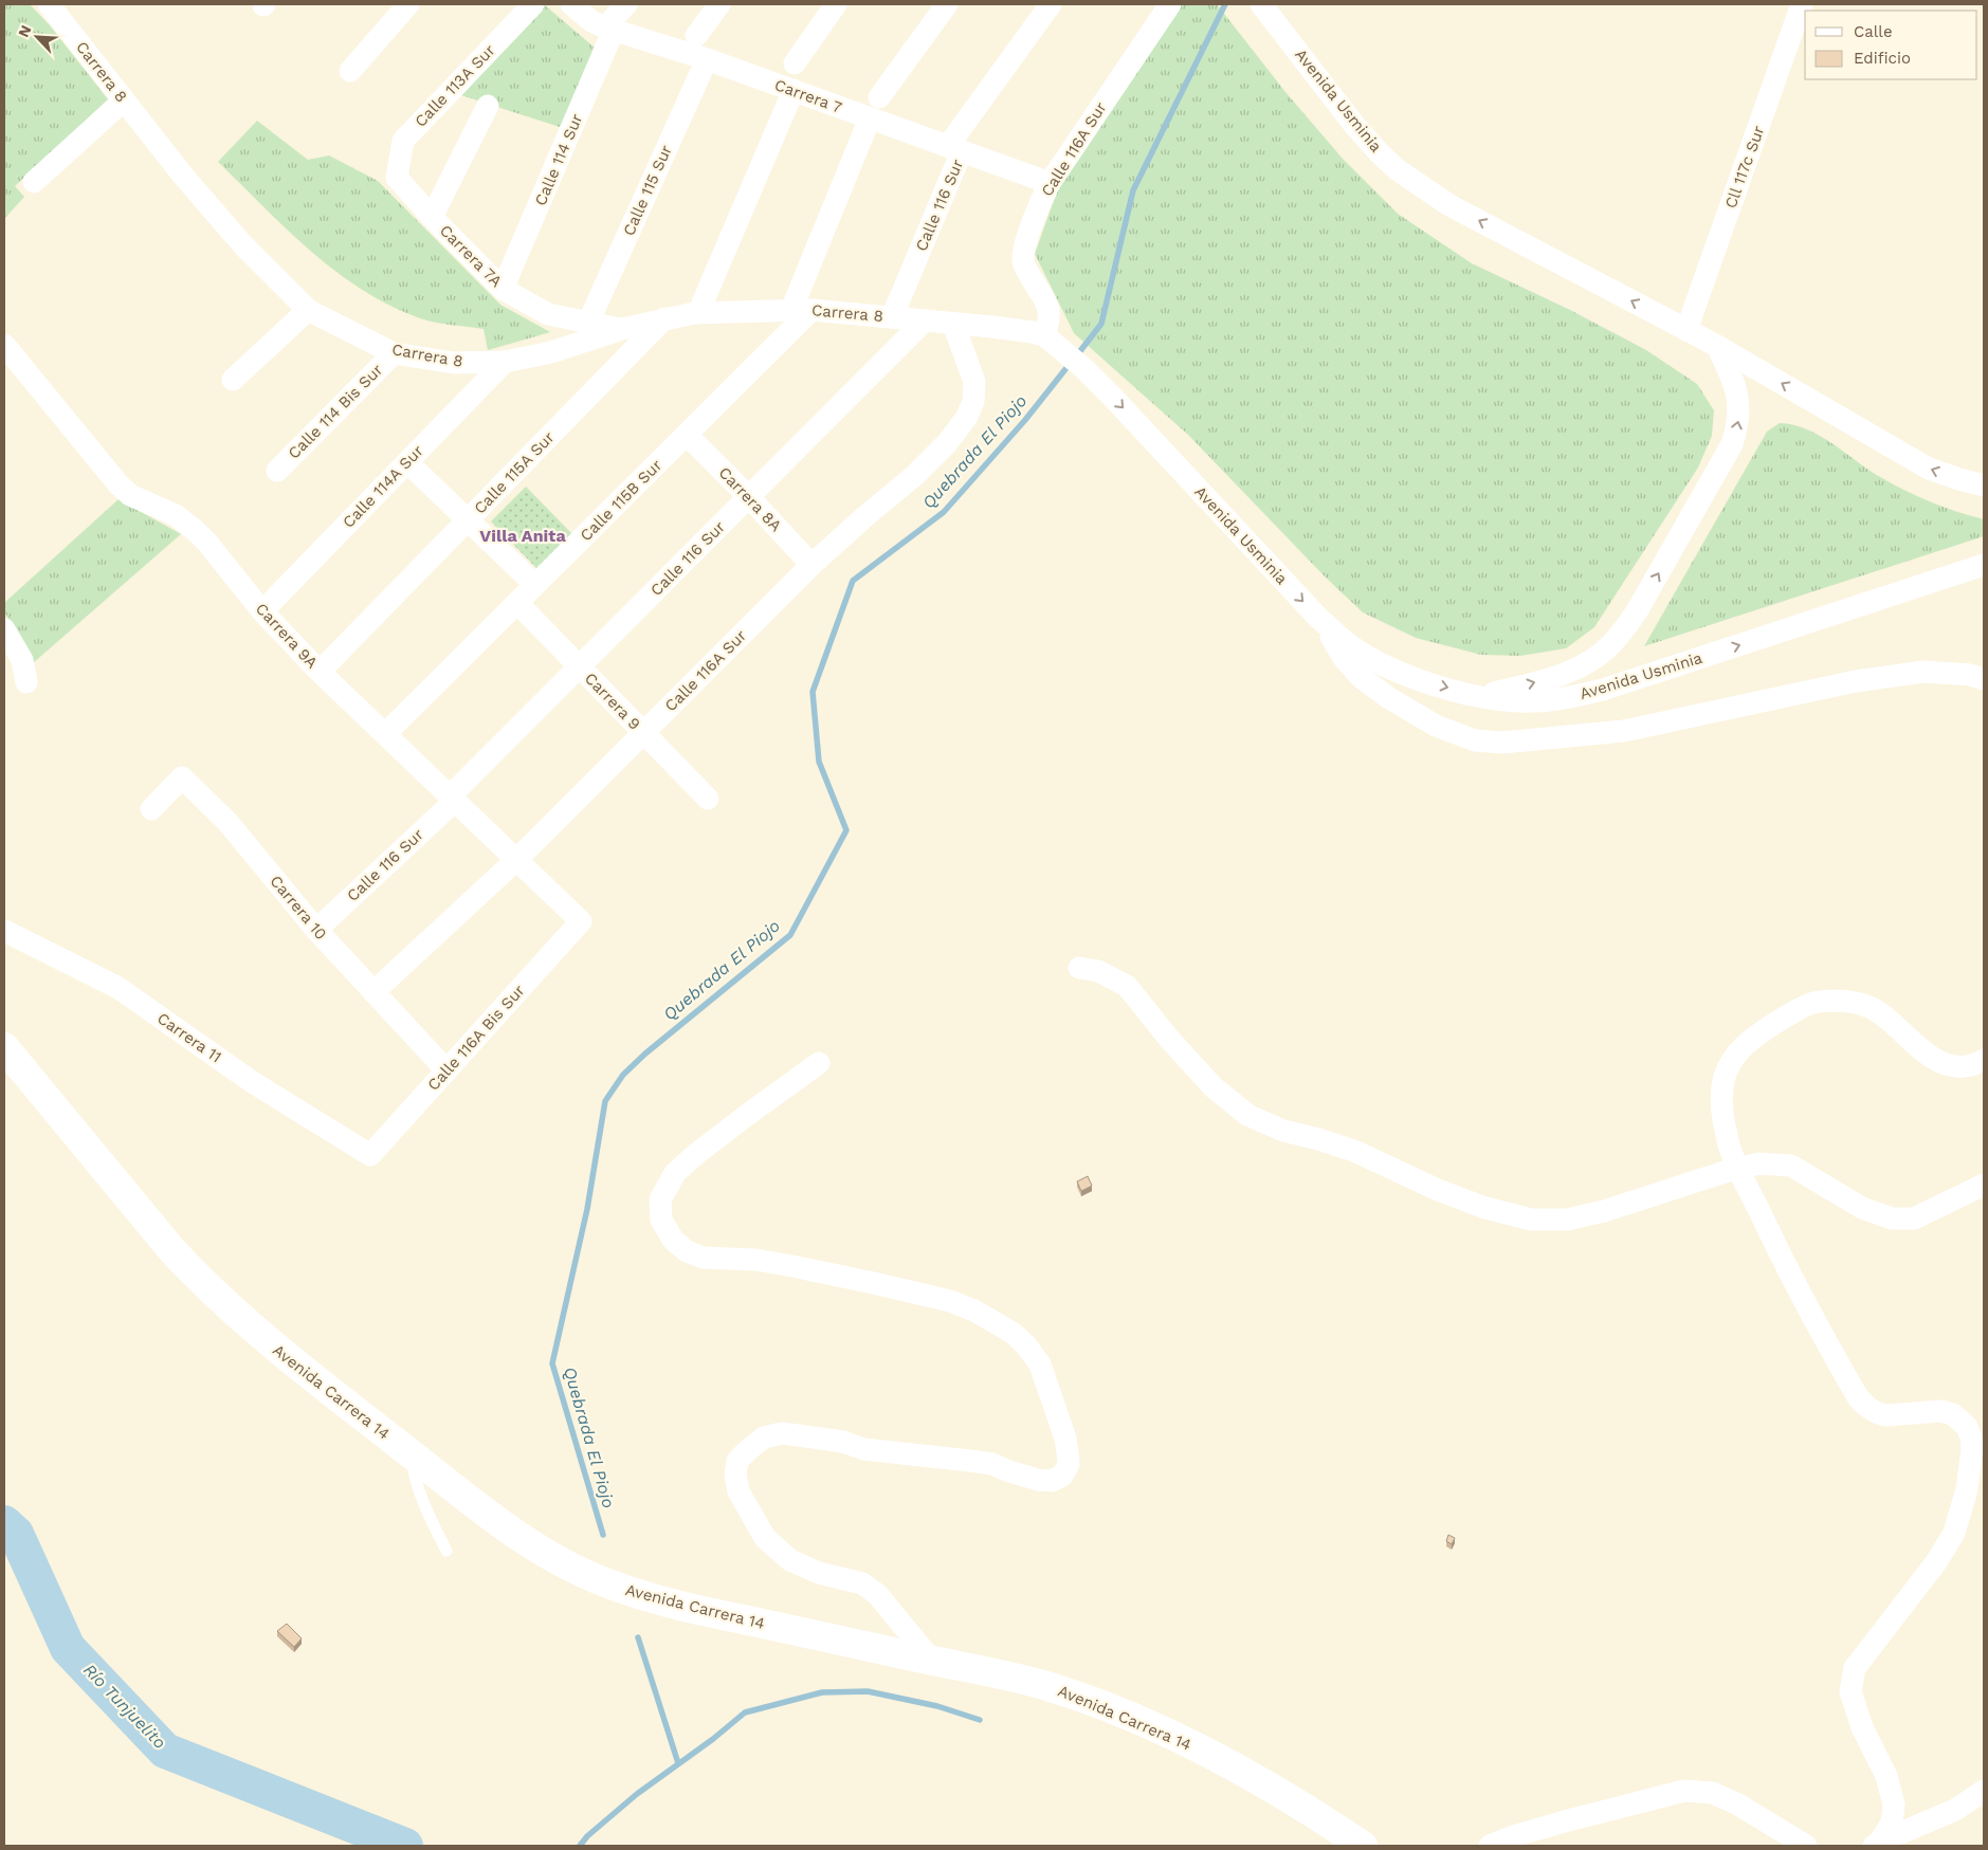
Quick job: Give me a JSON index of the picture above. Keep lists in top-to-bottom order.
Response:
{
  "streets": {
    "main road": ["Avenida Carrera 14"],
    "street": [
      "Carrera 8",
      "Calle 113A Sur",
      "Carrera 7",
      "Avenida Usminia",
      "Calle 116A Sur",
      "Calle 114 Sur",
      "Cll 117c Sur",
      "Calle 115 Sur",
      "Calle 116 Sur",
      "Carrera 7A",
      "Calle 114 Bis Sur",
      "Calle 115A Sur",
      "Calle 114A Sur",
      "Carrera 8A",
      "Calle 115B Sur",
      "Carrera 9A",
      "Carrera 9",
      "Carrera 10",
      "Carrera 11",
      "Calle 116A Bis Sur"
    ]
  },
  "crossings": [
    ["Carrera 8", "Avenida Usminia"],
    ["Carrera 8", "Calle 116A Sur"],
    ["Carrera 8", "Calle 116 Sur"],
    ["Carrera 8", "Carrera 7A"],
    ["Carrera 8", "Calle 114 Bis Sur"],
    ["Carrera 8", "Calle 115A Sur"],
    ["Carrera 8", "Calle 114A Sur"],
    ["Carrera 8", "Calle 115B Sur"],
    ["Calle 113A Sur", "Carrera 7A"],
    ["Carrera 7", "Calle 116A Sur"],
    ["Carrera 7", "Calle 114 Sur"],
    ["Carrera 7", "Calle 115 Sur"],
    ["Carrera 7", "Calle 116 Sur"],
    ["Carrera 7", "Calle 115B Sur"],
    ["Avenida Usminia", "Calle 116A Sur"],
    ["Avenida Usminia", "Cll 117c Sur"],
    ["Calle 116A Sur", "Carrera 8A"],
    ["Calle 116A Sur", "Carrera 9A"],
    ["Calle 116A Sur", "Carrera 9"],
    ["Calle 116A Sur", "Carrera 10"],
    ["Calle 114 Sur", "Carrera 7A"],
    ["Calle 115 Sur", "Carrera 7A"],
    ["Calle 116 Sur", "Carrera 8A"],
    ["Calle 116 Sur", "Carrera 9A"],
    ["Calle 116 Sur", "Carrera 9"],
    ["Calle 116 Sur", "Carrera 10"],
    ["Calle 115A Sur", "Carrera 9A"],
    ["Calle 114A Sur", "Carrera 9A"],
    ["Carrera 8A", "Calle 115B Sur"],
    ["Calle 115B Sur", "Carrera 9A"],
    ["Calle 115B Sur", "Carrera 9"],
    ["Carrera 9A", "Calle 116A Bis Sur"],
    ["Carrera 10", "Calle 116A Bis Sur"],
    ["Carrera 11", "Calle 116A Bis Sur"]
  ],
  "districts": ["Villa Anita"],
  "water": ["Quebrada El Piojo", "Río Tunjuelito"],
  "legend": ["Calle", "Edificio"],
  "north": "top left"
}
